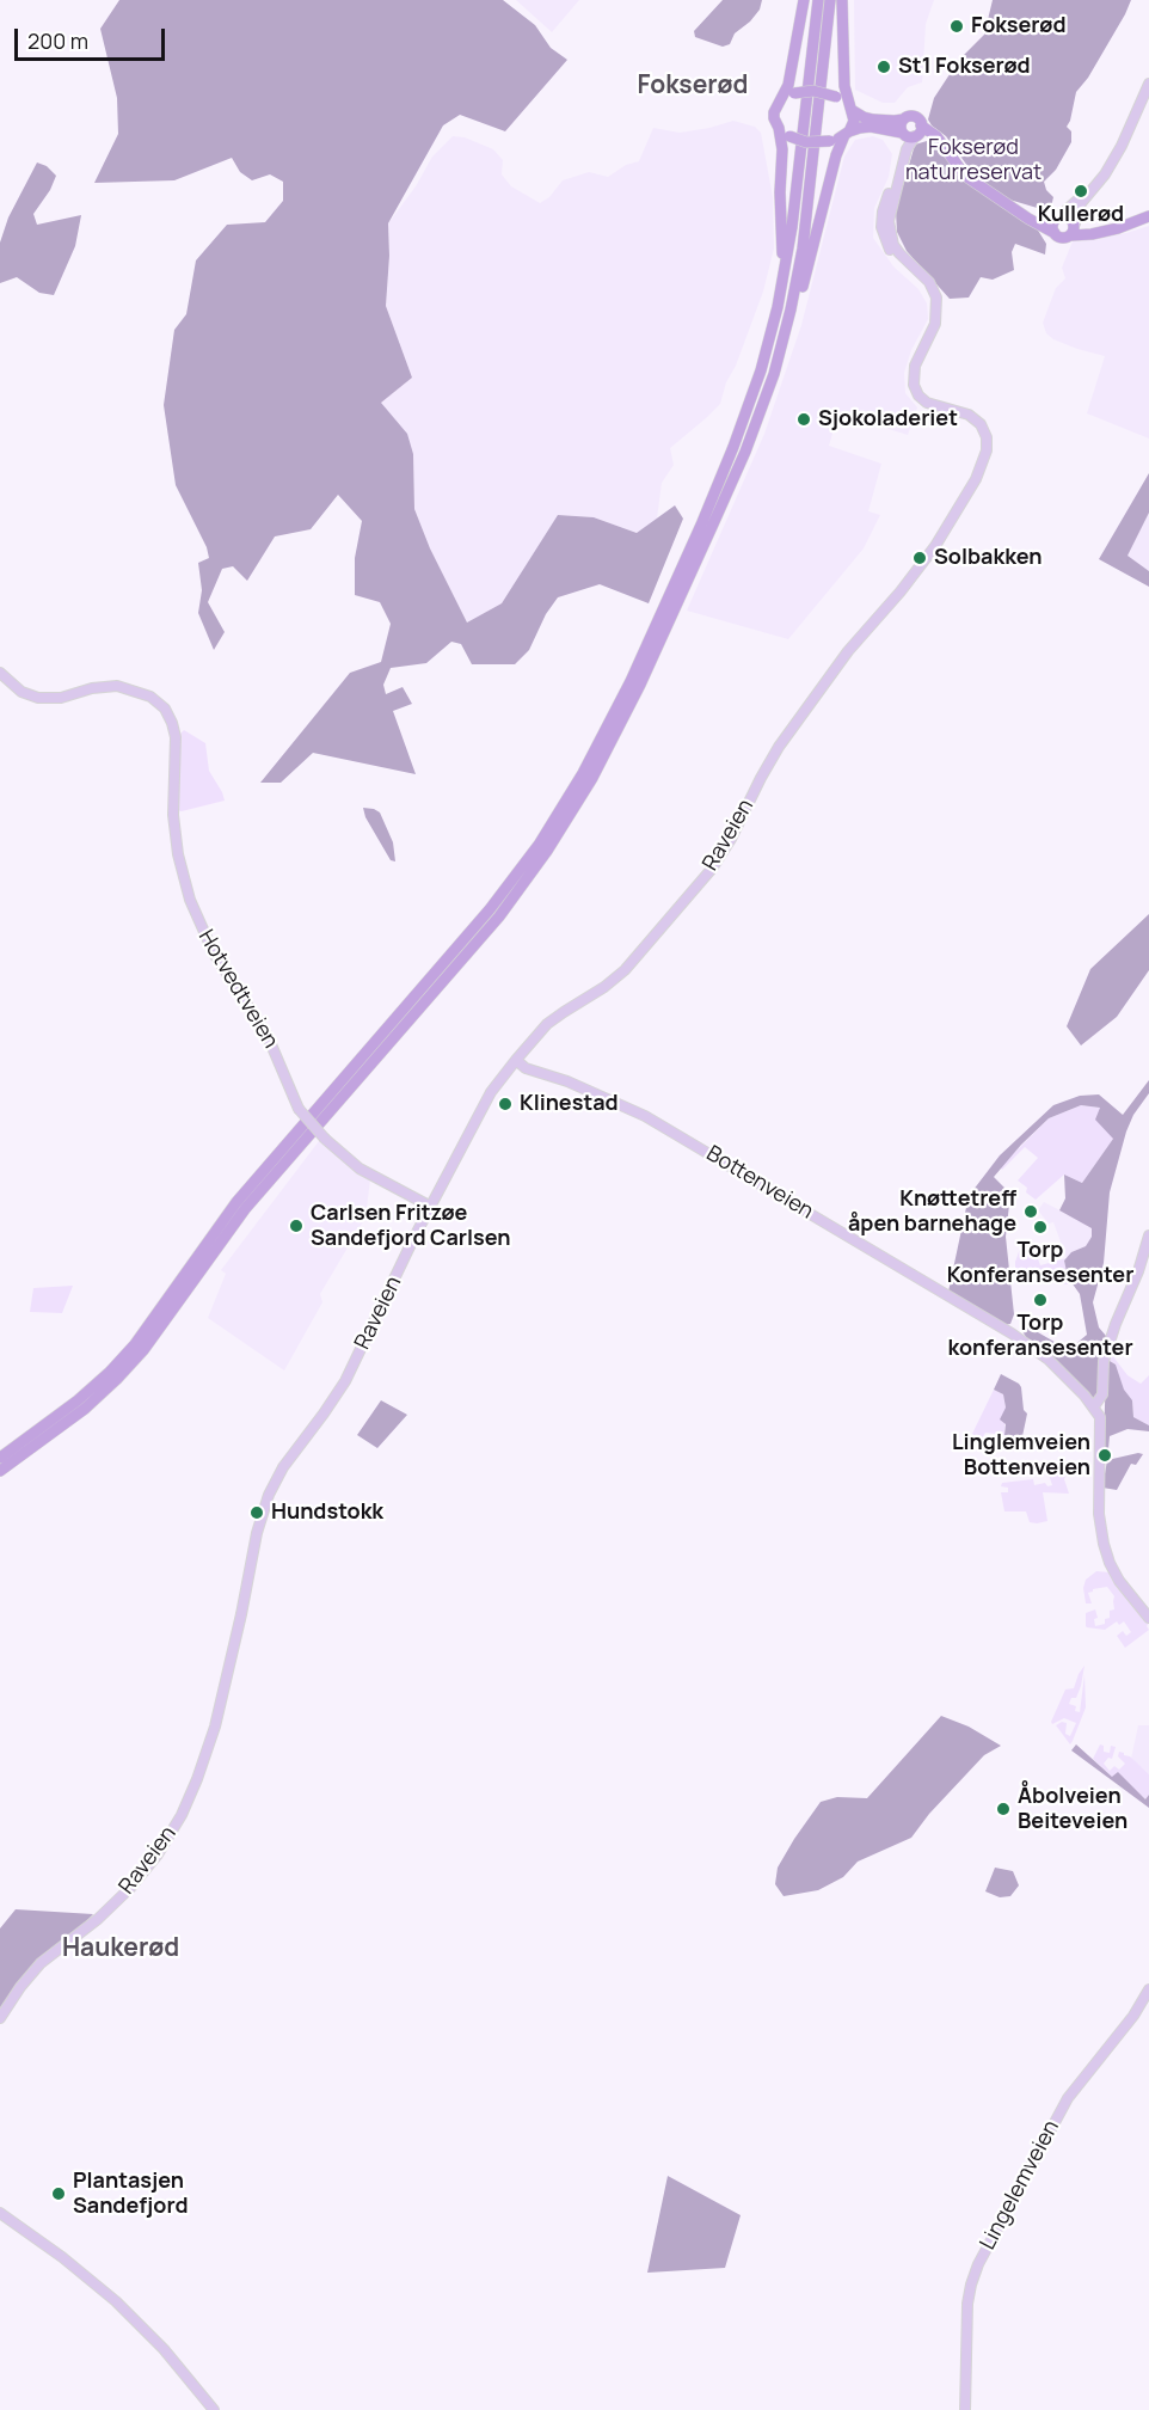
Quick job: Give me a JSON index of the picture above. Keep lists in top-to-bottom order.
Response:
{
  "streets": {
    "main road": [
      "Raveien",
      "Hotvedtveien",
      "Bottenveien",
      "Lingelemveien"
    ]
  },
  "crossings": [
    ["Raveien", "Hotvedtveien"],
    ["Raveien", "Bottenveien"]
  ],
  "districts": ["Fokserød", "Haukerød"],
  "parks": ["Fokserød naturreservat"],
  "places": [
    "Fokserød",
    "St1 Fokserød",
    "Kullerød",
    "Sjokoladeriet",
    "Solbakken",
    "Klinestad",
    "Knøttetreff åpen barnehage",
    "Carlsen Fritzøe Sandefjord Carlsen",
    "Torp Konferansesenter",
    "Torp konferansesenter",
    "Linglemveien Bottenveien",
    "Hundstokk",
    "Åbolveien Beiteveien",
    "Plantasjen Sandefjord"
  ],
  "scale_bar": "200 m"
}
